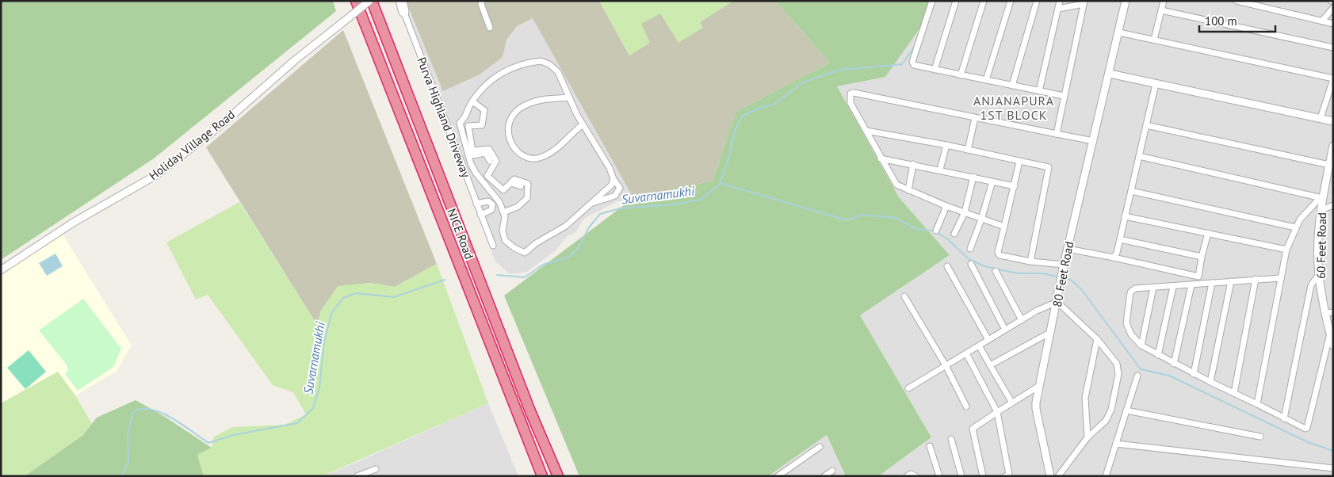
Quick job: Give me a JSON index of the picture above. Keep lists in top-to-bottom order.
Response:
{
  "streets": {
    "highway": ["NICE Road"],
    "street": [
      "Purva Highland Driveway",
      "Holiday Village Road",
      "60 Feet Road",
      "80 Feet Road"
    ]
  },
  "crossings": [
    ["Holiday Village Road", "NICE Road"]
  ],
  "districts": ["ANJANAPURA 1ST BLOCK"],
  "water": ["Suvarnamukhi"],
  "scale_bar": "100 m"
}
